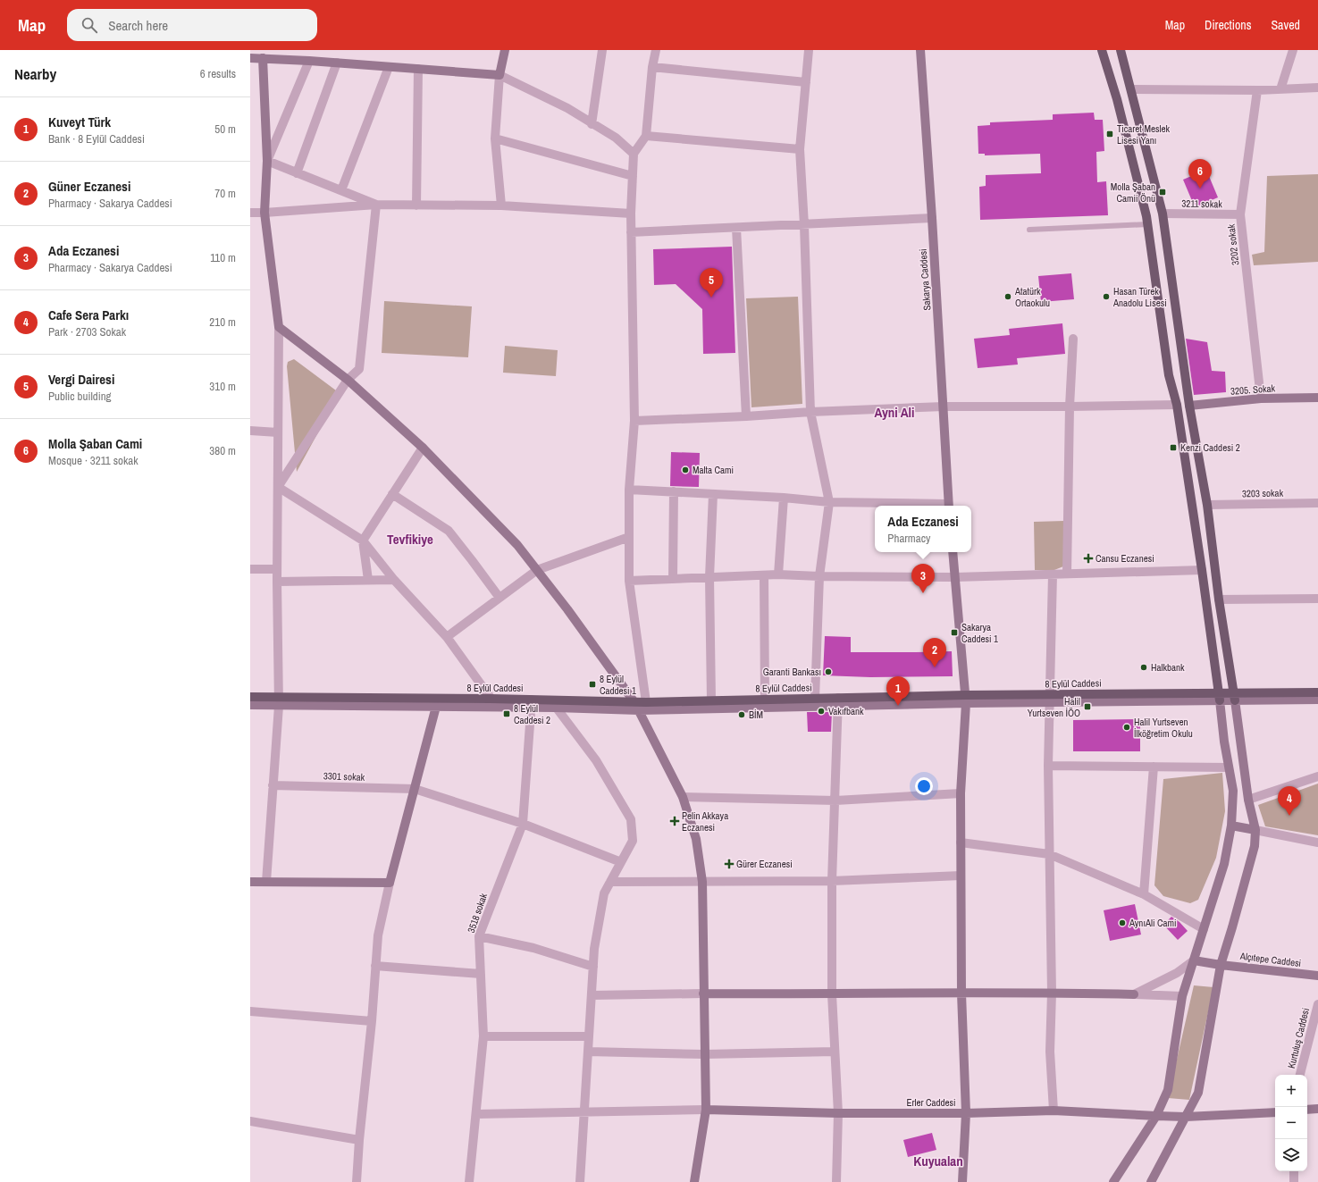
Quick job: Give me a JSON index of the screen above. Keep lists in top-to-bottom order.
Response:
{
  "streets": {
    "main road": ["8 Eylül Caddesi"],
    "street": [
      "3211 sokak",
      "3202 sokak",
      "Sakarya Caddesi",
      "3205. Sokak",
      "3203 sokak",
      "3301 sokak",
      "3518 sokak",
      "Alçıtepe Caddesi",
      "Kurtuluş Caddesi",
      "Erler Caddesi"
    ]
  },
  "crossings": [
    ["3211 sokak", "3202 sokak"],
    ["3202 sokak", "3205. Sokak"],
    ["8 Eylül Caddesi", "3518 sokak"],
    ["3301 sokak", "3518 sokak"]
  ],
  "districts": ["Ayni Ali", "Tevfikiye", "Kuyualan"],
  "places": {
    "transit": [
      "Ticaret Meslek Lisesi Yanı",
      "Molla Şaban Camii Önü",
      "Kenzi Caddesi 2",
      "Sakarya Caddesi 1",
      "8 Eylül Caddesi 1",
      "Halil Yurtseven İÖO",
      "8 Eylül Caddesi 2"
    ],
    "other": [
      "Atatürk Ortaokulu",
      "Hasan Türek Anadolu Lisesi",
      "Malta Cami",
      "Halkbank",
      "Garanti Bankası",
      "Vakıfbank",
      "BİM",
      "Halil Yurtseven İlköğretim Okulu",
      "AynıAli Cami"
    ],
    "health": ["Cansu Eczanesi", "Pelin Akkaya Eczanesi", "Gürer Eczanesi"]
  },
  "page": {
    "header": "Map",
    "search": "Search here",
    "nav": ["Map", "Directions", "Saved"],
    "heading": ["Nearby", "6 results"],
    "list": [
      {
        "mark": "1",
        "name": "Kuveyt Türk",
        "note": "Bank · 8 Eylül Caddesi",
        "value": "50 m"
      },
      {
        "mark": "2",
        "name": "Güner Eczanesi",
        "note": "Pharmacy · Sakarya Caddesi",
        "value": "70 m"
      },
      {
        "mark": "3",
        "name": "Ada Eczanesi",
        "note": "Pharmacy · Sakarya Caddesi",
        "value": "110 m"
      },
      {
        "mark": "4",
        "name": "Cafe Sera Parkı",
        "note": "Park · 2703 Sokak",
        "value": "210 m"
      },
      {
        "mark": "5",
        "name": "Vergi Dairesi",
        "note": "Public building",
        "value": "310 m"
      },
      {
        "mark": "6",
        "name": "Molla Şaban Cami",
        "note": "Mosque · 3211 sokak",
        "value": "380 m"
      }
    ],
    "pins": [
      "6",
      "5",
      "3",
      "2",
      "1",
      "4"
    ],
    "popup": ["Ada Eczanesi", "Pharmacy"],
    "map_buttons": ["+", "−"]
  }
}
